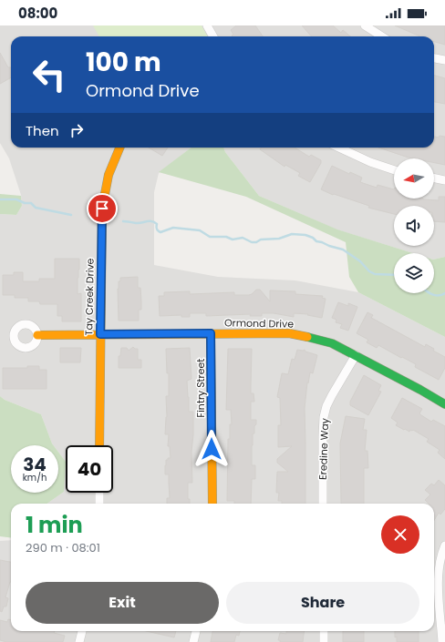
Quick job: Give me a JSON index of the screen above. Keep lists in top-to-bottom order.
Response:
{
  "streets": {
    "street": [
      "Tay Creek Drive",
      "Ormond Drive",
      "Fintry Street",
      "Eredine Way"
    ]
  },
  "crossings": [
    ["Tay Creek Drive", "Ormond Drive"],
    ["Ormond Drive", "Fintry Street"],
    ["Ormond Drive", "Eredine Way"]
  ],
  "north": "left",
  "page": {
    "status": "08:00",
    "turn": ["100 m", "Ormond Drive"],
    "then": "Then",
    "speed": "34 km/h",
    "limit": "40",
    "heading": ["1 min", "290 m · 08:01"],
    "buttons": ["Exit", "Share"]
  }
}
